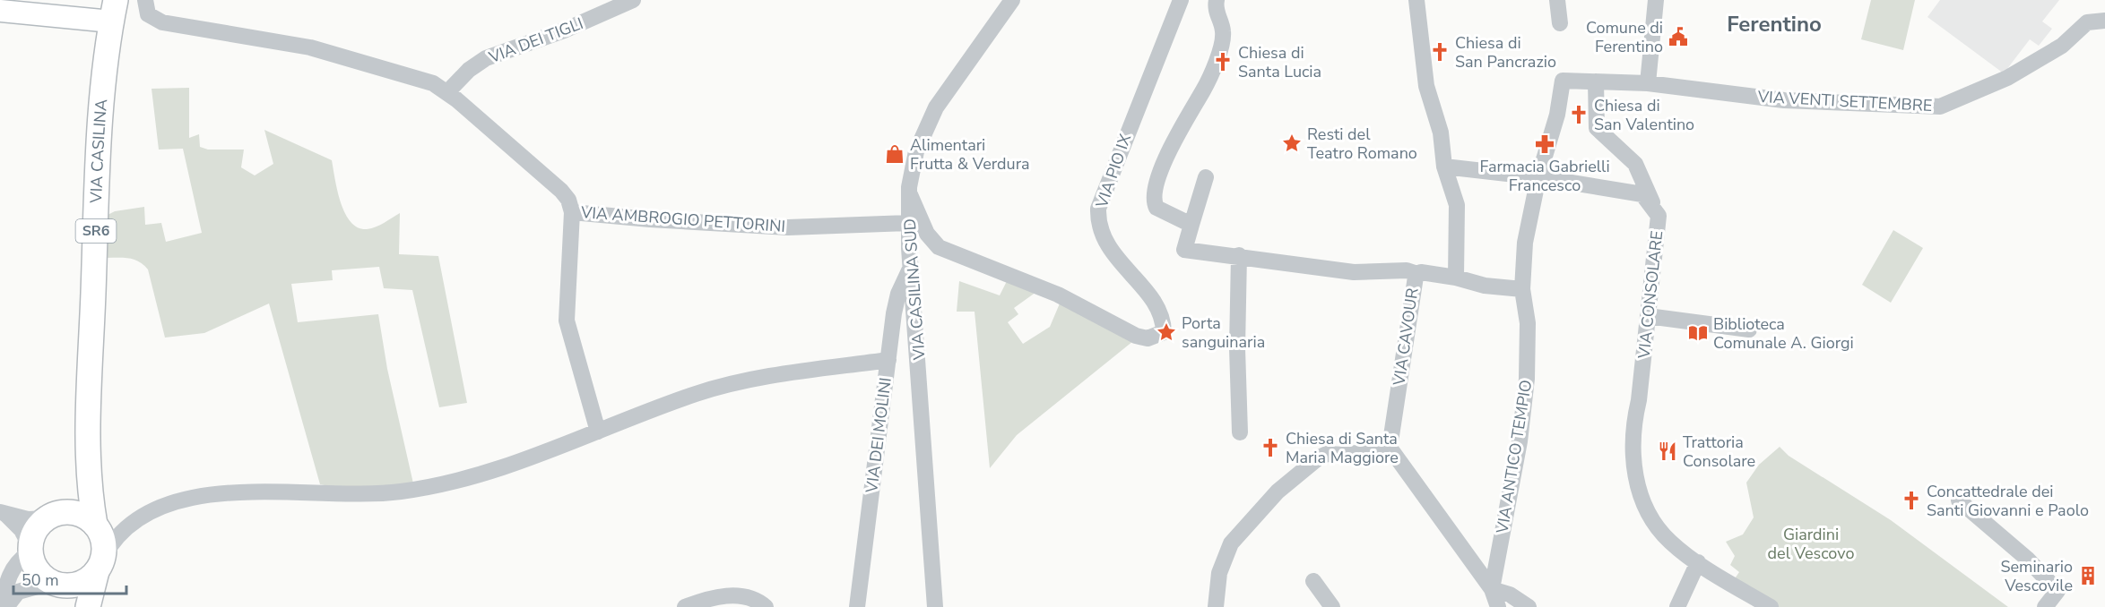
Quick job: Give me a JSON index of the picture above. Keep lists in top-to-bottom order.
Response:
{
  "streets": {
    "main road": ["VIA CASILINA", "SR6"],
    "street": [
      "VIA DEI TIGLI",
      "VIA VENTI SETTEMBRE",
      "VIA PIO IX",
      "VIA AMBROGIO PETTORINI",
      "VIA CASILINA SUD",
      "VIA CONSOLARE",
      "VIA CAVOUR",
      "VIA DEI MOLINI",
      "VIA ANTICO TEMPIO"
    ]
  },
  "crossings": [
    ["VIA DEI TIGLI", "VIA AMBROGIO PETTORINI"],
    ["VIA VENTI SETTEMBRE", "VIA ANTICO TEMPIO"],
    ["VIA PIO IX", "VIA CASILINA SUD"],
    ["VIA AMBROGIO PETTORINI", "VIA CASILINA SUD"],
    ["VIA CASILINA SUD", "VIA DEI MOLINI"],
    ["VIA CONSOLARE", "VIA ANTICO TEMPIO"],
    ["VIA CAVOUR", "VIA ANTICO TEMPIO"]
  ],
  "districts": ["Ferentino"],
  "parks": ["Giardini del Vescovo"],
  "places": {
    "public building": ["Comune di Ferentino"],
    "church": [
      "Chiesa di San Pancrazio",
      "Chiesa di Santa Lucia",
      "Chiesa di San Valentino",
      "Chiesa di Santa Maria Maggiore",
      "Concattedrale dei Santi Giovanni e Paolo"
    ],
    "place": ["Resti del Teatro Romano", "Porta sanguinaria"],
    "pharmacy": ["Farmacia Gabrielli Francesco"],
    "shop": ["Alimentari Frutta & Verdura"],
    "library": ["Biblioteca Comunale A. Giorgi"],
    "restaurant": ["Trattoria Consolare"],
    "building": ["Seminario Vescovile"]
  },
  "scale_bar": "50 m"
}
